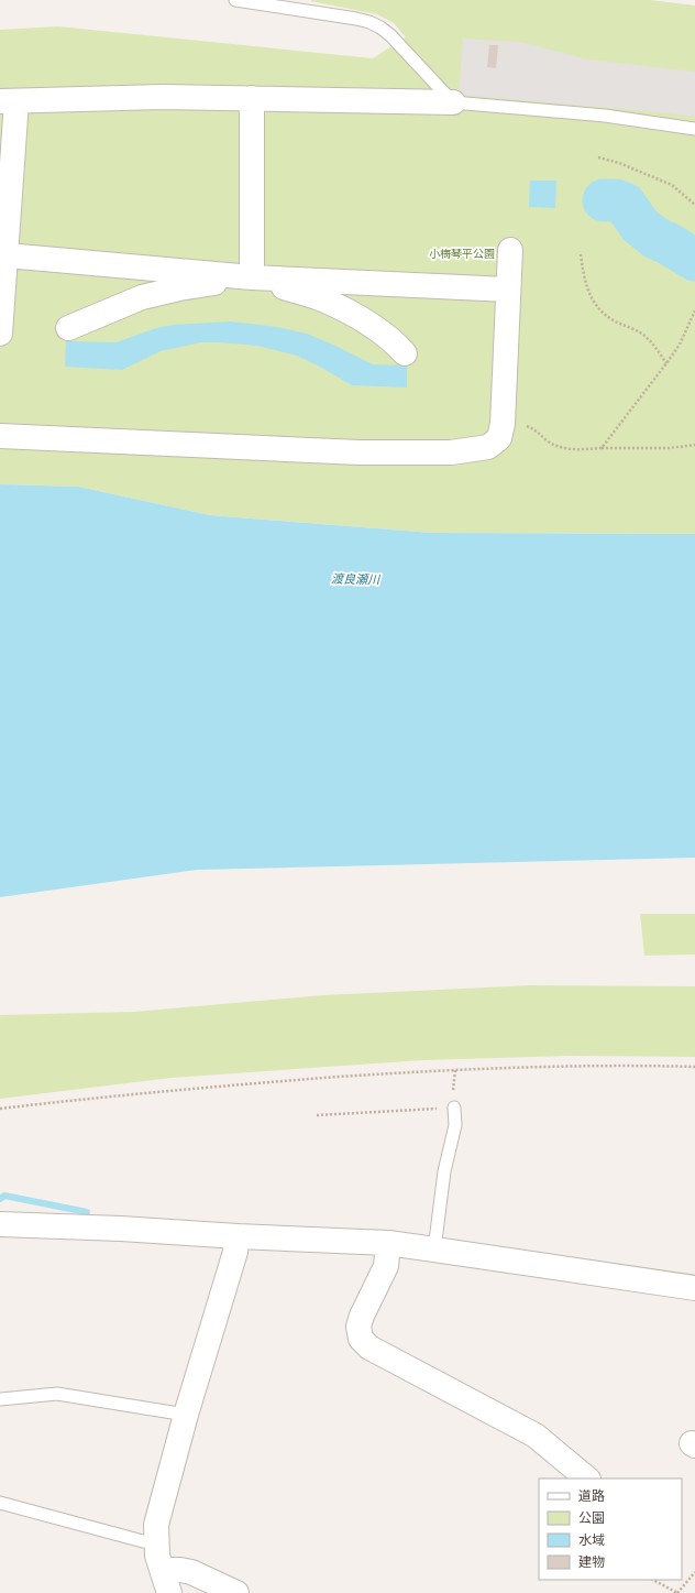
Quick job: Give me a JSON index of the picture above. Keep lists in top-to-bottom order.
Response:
{
  "water": ["渡良瀬川"],
  "parks": ["小梅琴平公園"],
  "legend": [
    "道路",
    "公園",
    "水域",
    "建物"
  ]
}
